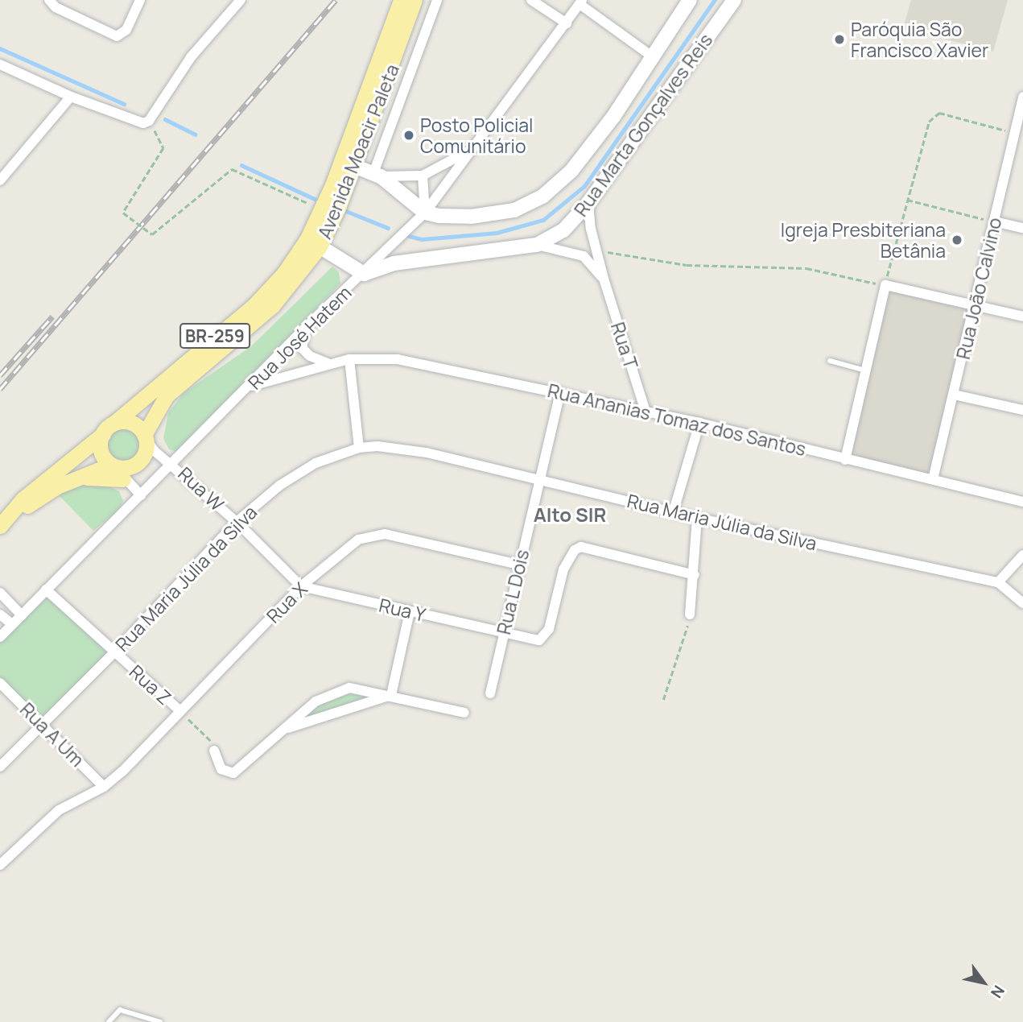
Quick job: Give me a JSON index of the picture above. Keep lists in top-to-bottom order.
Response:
{
  "streets": {
    "main road": ["Avenida Moacir Paleta", "BR-259"],
    "street": [
      "Rua Marta Gonçalves Reis",
      "Rua João Calvino",
      "Rua José Hatem",
      "Rua T",
      "Rua Ananias Tomaz dos Santos",
      "Rua W",
      "Rua Maria Júlia da Silva",
      "Rua L Dois",
      "Rua X",
      "Rua Y",
      "Rua Z",
      "Rua A Um"
    ]
  },
  "crossings": [
    ["Rua Marta Gonçalves Reis", "Rua José Hatem"],
    ["Rua Marta Gonçalves Reis", "Rua T"],
    ["Rua João Calvino", "Rua Ananias Tomaz dos Santos"],
    ["Rua José Hatem", "Rua Ananias Tomaz dos Santos"],
    ["Rua José Hatem", "Rua W"],
    ["Rua José Hatem", "Rua Z"],
    ["Rua T", "Rua Ananias Tomaz dos Santos"],
    ["Rua Ananias Tomaz dos Santos", "Rua L Dois"],
    ["Rua W", "Rua Maria Júlia da Silva"],
    ["Rua W", "Rua X"],
    ["Rua W", "Rua Y"],
    ["Rua Maria Júlia da Silva", "Rua L Dois"],
    ["Rua Maria Júlia da Silva", "Rua Z"],
    ["Rua Maria Júlia da Silva", "Rua A Um"],
    ["Rua L Dois", "Rua X"],
    ["Rua L Dois", "Rua Y"],
    ["Rua X", "Rua Y"],
    ["Rua X", "Rua Z"],
    ["Rua X", "Rua A Um"]
  ],
  "districts": ["Alto SIR"],
  "places": ["Paróquia São Francisco Xavier", "Posto Policial Comunitário", "Igreja Presbiteriana Betânia"],
  "north": "bottom right"
}
